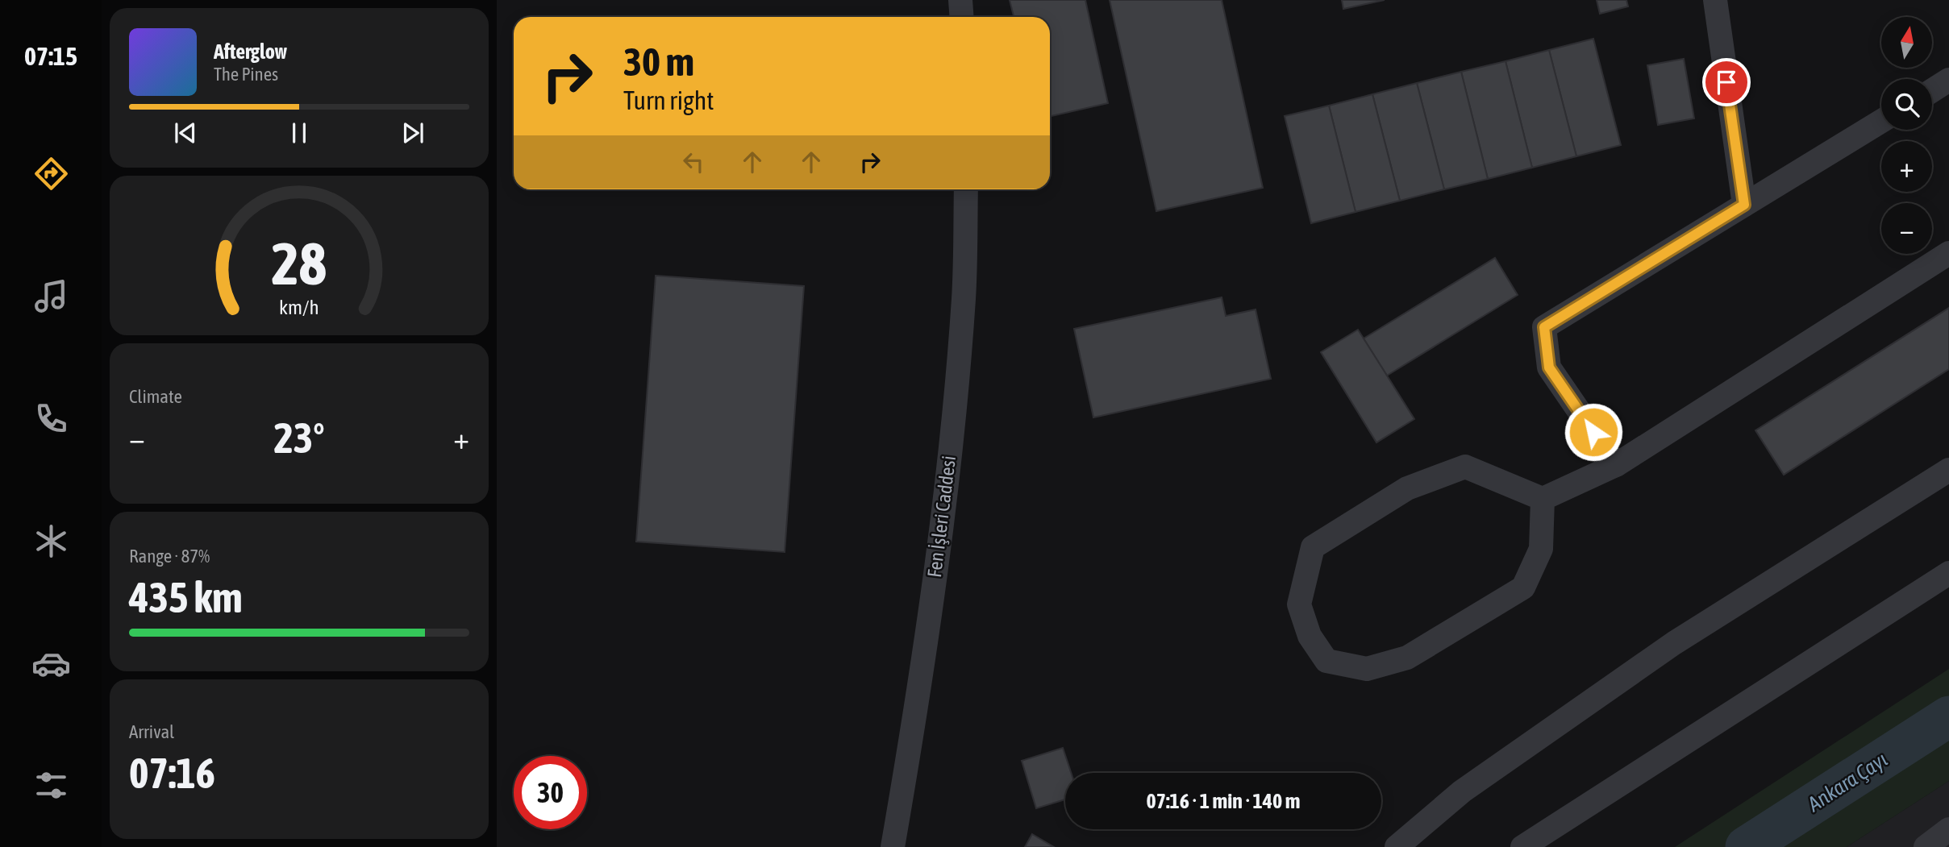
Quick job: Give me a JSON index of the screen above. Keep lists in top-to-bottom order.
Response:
{
  "streets": {
    "street": ["Fen İşleri Caddesi"]
  },
  "water": ["Ankara Çayı"],
  "north": "top",
  "page": {
    "tabs": "07:15",
    "map_buttons": ["+", "−"],
    "turn": ["30 m", "Turn right"],
    "song": ["Afterglow", "The Pines"],
    "tile": [
      "Climate",
      ["Range · 87%", "435 km"],
      ["Arrival", "07:16"]
    ],
    "heat": ["−", "23°", "+"],
    "limit": "30",
    "trip": "07:16 · 1 min · 140 m",
    "gauge": ["28", "km/h"]
  }
}
